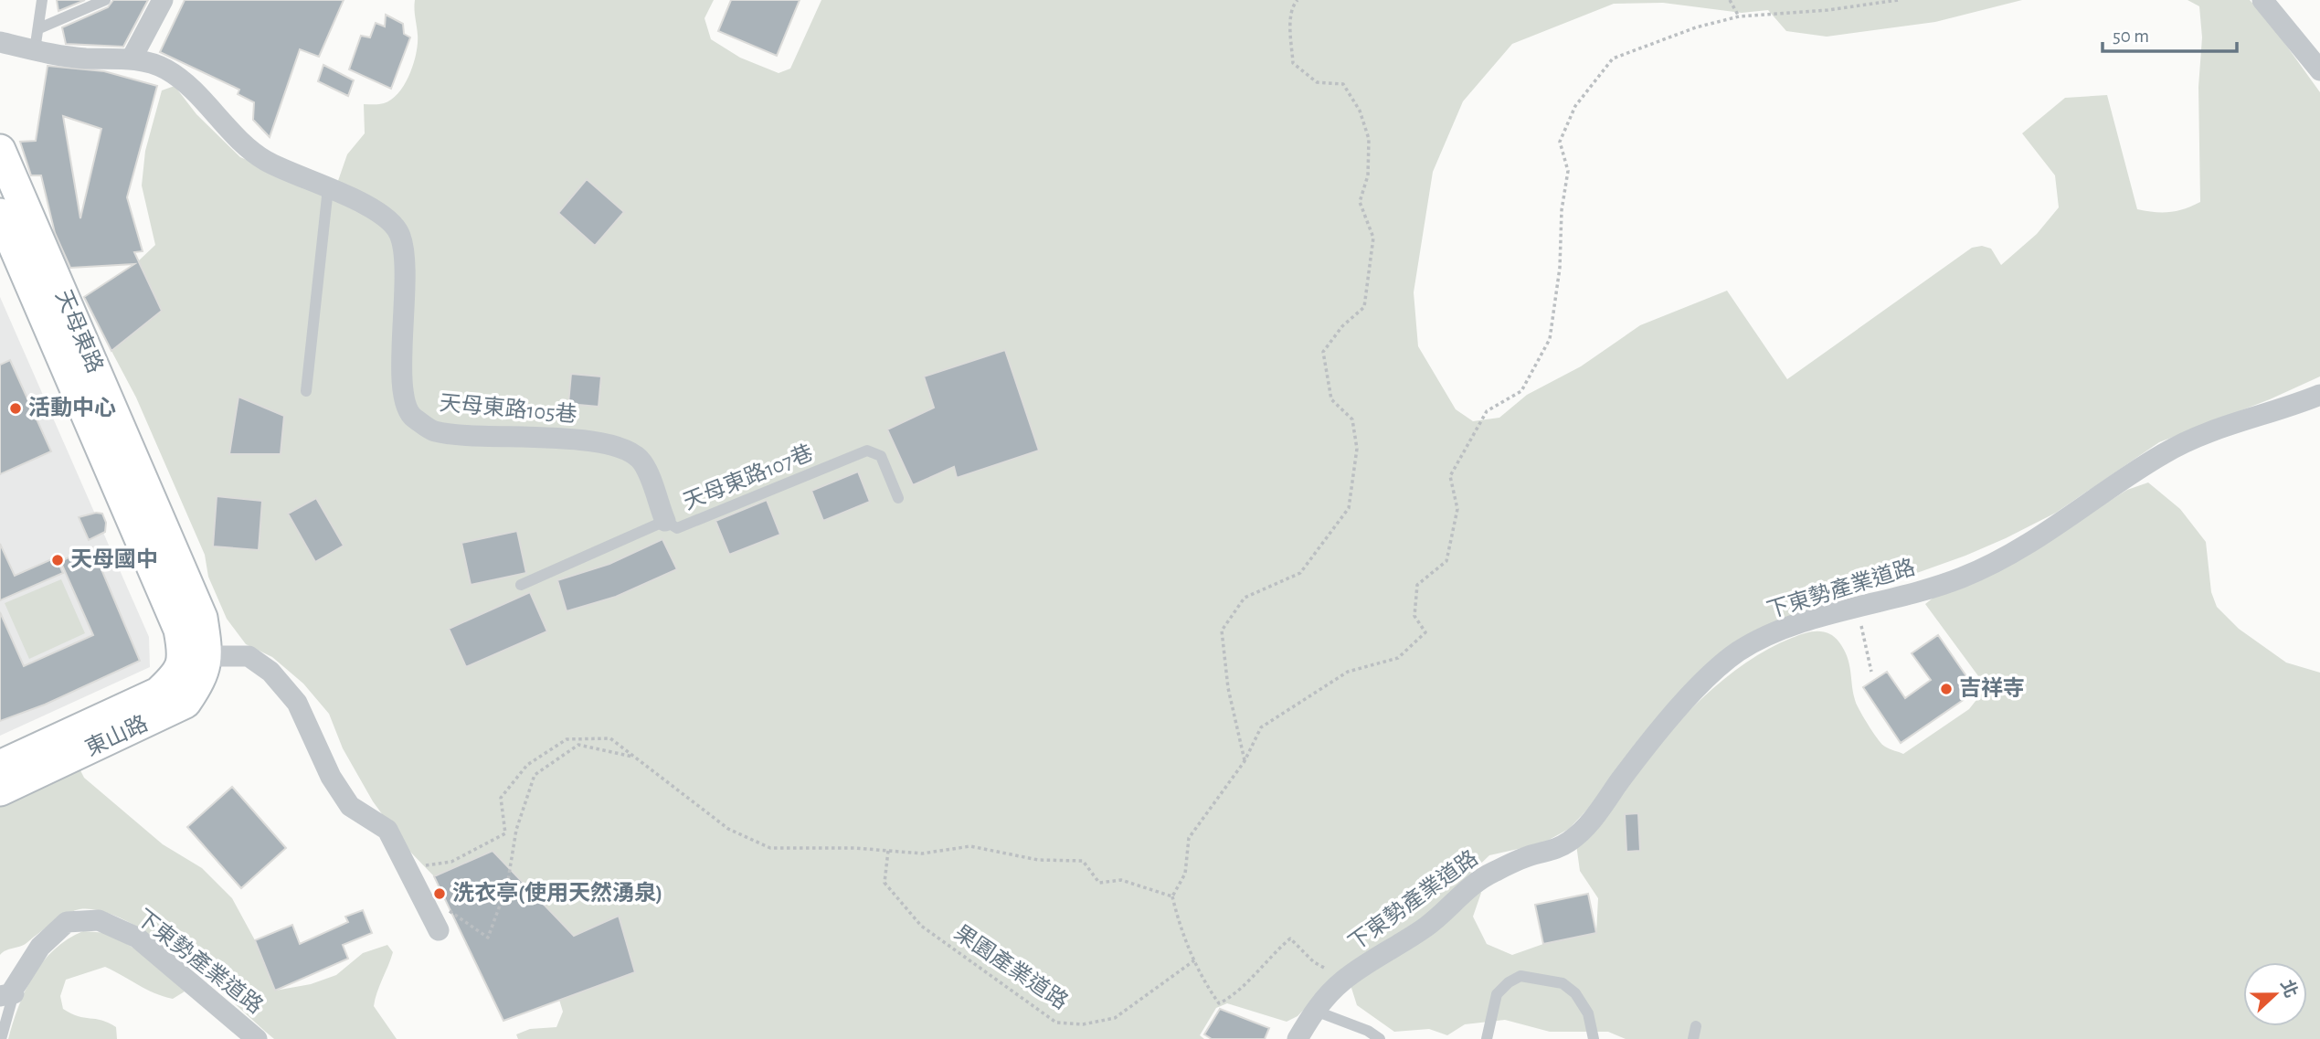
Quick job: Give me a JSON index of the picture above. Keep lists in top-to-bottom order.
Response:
{
  "streets": {
    "street": [
      "天母東路",
      "天母東路105巷",
      "下東勢產業道路",
      "東山路"
    ],
    "lane": ["天母東路107巷"],
    "path": ["果園產業道路"]
  },
  "crossings": [
    ["天母東路", "東山路"],
    ["天母東路105巷", "天母東路107巷"]
  ],
  "places": [
    "活動中心",
    "天母國中",
    "吉祥寺",
    "洗衣亭(使用天然湧泉)"
  ],
  "scale_bar": "50 m",
  "north": "right"
}
